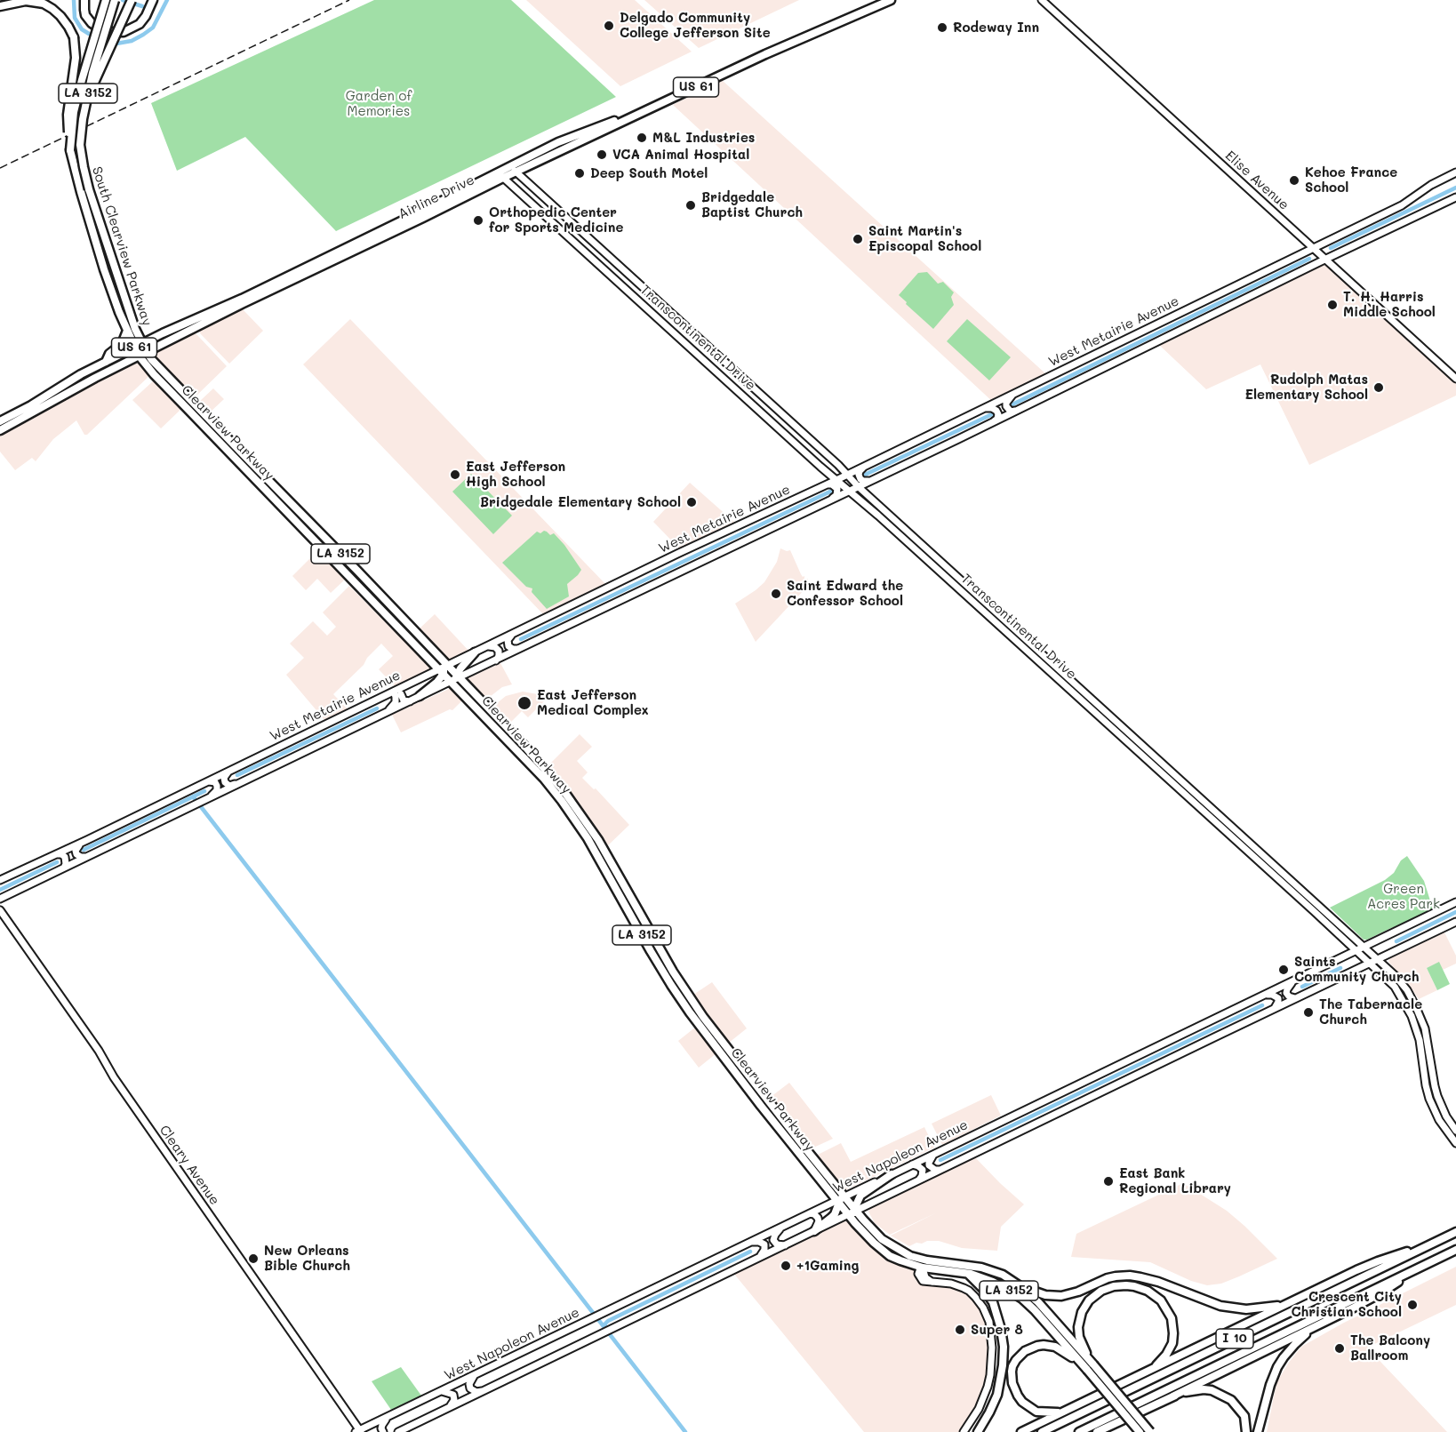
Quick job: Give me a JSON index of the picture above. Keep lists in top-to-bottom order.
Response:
{
  "streets": {
    "highway": [
      "US 61",
      "LA 3152",
      "Airline Drive",
      "South Clearview Parkway",
      "Clearview Parkway",
      "I 10"
    ],
    "main road": [
      "Elise Avenue",
      "West Metairie Avenue",
      "Transcontinental Drive",
      "West Napoleon Avenue",
      "Cleary Avenue"
    ]
  },
  "crossings": [
    ["Elise Avenue", "West Metairie Avenue"],
    ["Airline Drive", "South Clearview Parkway"],
    ["Airline Drive", "Transcontinental Drive"],
    ["Airline Drive", "Clearview Parkway"],
    ["South Clearview Parkway", "Clearview Parkway"],
    ["West Metairie Avenue", "Transcontinental Drive"],
    ["West Metairie Avenue", "Clearview Parkway"],
    ["Transcontinental Drive", "West Napoleon Avenue"],
    ["Clearview Parkway", "West Napoleon Avenue"],
    ["West Napoleon Avenue", "Cleary Avenue"]
  ],
  "parks": ["Garden of Memories", "Green Acres Park"],
  "places": [
    "Delgado Community College Jefferson Site",
    "Rodeway Inn",
    "M&L Industries",
    "VCA Animal Hospital",
    "Deep South Motel",
    "Kehoe France School",
    "Bridgedale Baptist Church",
    "Orthopedic Center for Sports Medicine",
    "Saint Martin's Episcopal School",
    "T. H. Harris Middle School",
    "Rudolph Matas Elementary School",
    "East Jefferson High School",
    "Bridgedale Elementary School",
    "Saint Edward the Confessor School",
    "East Jefferson Medical Complex",
    "Saints Community Church",
    "The Tabernacle Church",
    "East Bank Regional Library",
    "New Orleans Bible Church",
    "+1Gaming",
    "Crescent City Christian School",
    "Super 8",
    "The Balcony Ballroom"
  ]
}
